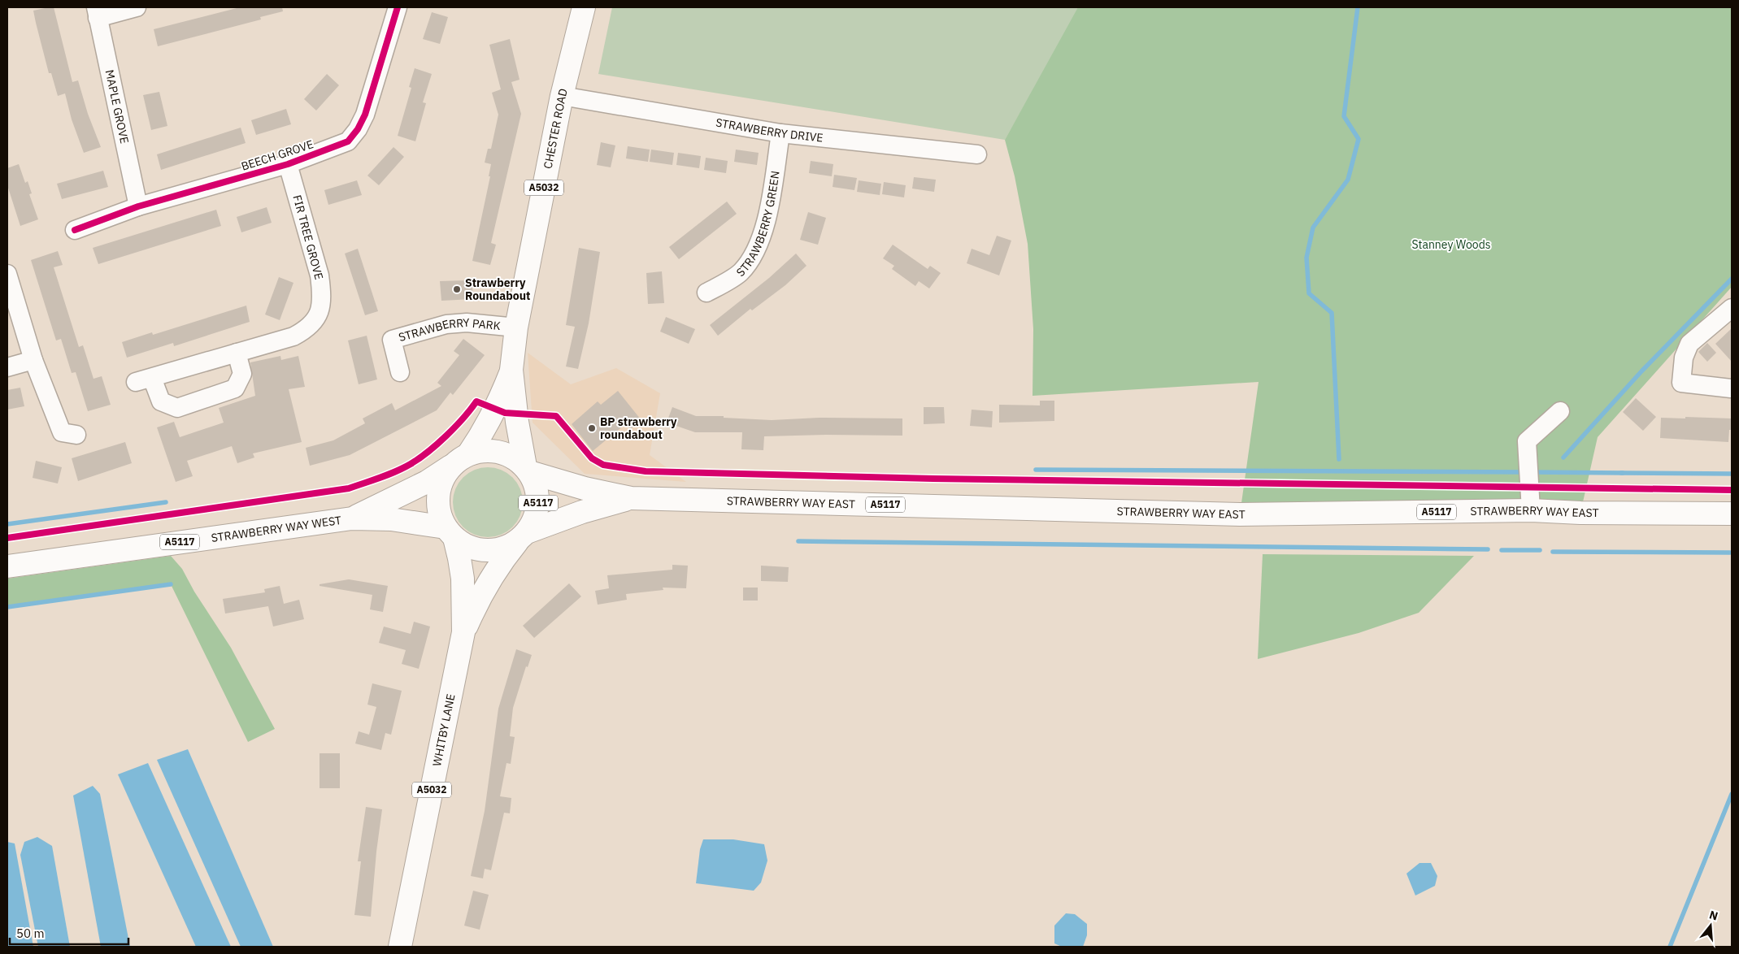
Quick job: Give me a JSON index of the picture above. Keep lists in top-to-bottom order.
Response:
{
  "streets": {
    "main road": [
      "CHESTER ROAD",
      "A5032",
      "STRAWBERRY WAY EAST",
      "A5117",
      "STRAWBERRY WAY WEST",
      "WHITBY LANE"
    ],
    "street": [
      "MAPLE GROVE",
      "STRAWBERRY DRIVE",
      "BEECH GROVE",
      "STRAWBERRY GREEN",
      "FIR TREE GROVE",
      "STRAWBERRY PARK"
    ]
  },
  "crossings": [
    ["MAPLE GROVE", "BEECH GROVE"],
    ["CHESTER ROAD", "STRAWBERRY DRIVE"],
    ["CHESTER ROAD", "STRAWBERRY PARK"],
    ["CHESTER ROAD", "STRAWBERRY WAY EAST"],
    ["CHESTER ROAD", "A5117"],
    ["CHESTER ROAD", "STRAWBERRY WAY WEST"],
    ["CHESTER ROAD", "WHITBY LANE"],
    ["STRAWBERRY DRIVE", "STRAWBERRY GREEN"],
    ["BEECH GROVE", "FIR TREE GROVE"],
    ["STRAWBERRY WAY EAST", "A5117"],
    ["STRAWBERRY WAY EAST", "STRAWBERRY WAY WEST"],
    ["STRAWBERRY WAY EAST", "WHITBY LANE"],
    ["A5117", "STRAWBERRY WAY WEST"],
    ["A5117", "WHITBY LANE"],
    ["STRAWBERRY WAY WEST", "WHITBY LANE"]
  ],
  "parks": ["Stanney Woods"],
  "places": ["Strawberry Roundabout", "BP strawberry roundabout"],
  "scale_bar": "50 m",
  "north": "top"
}
